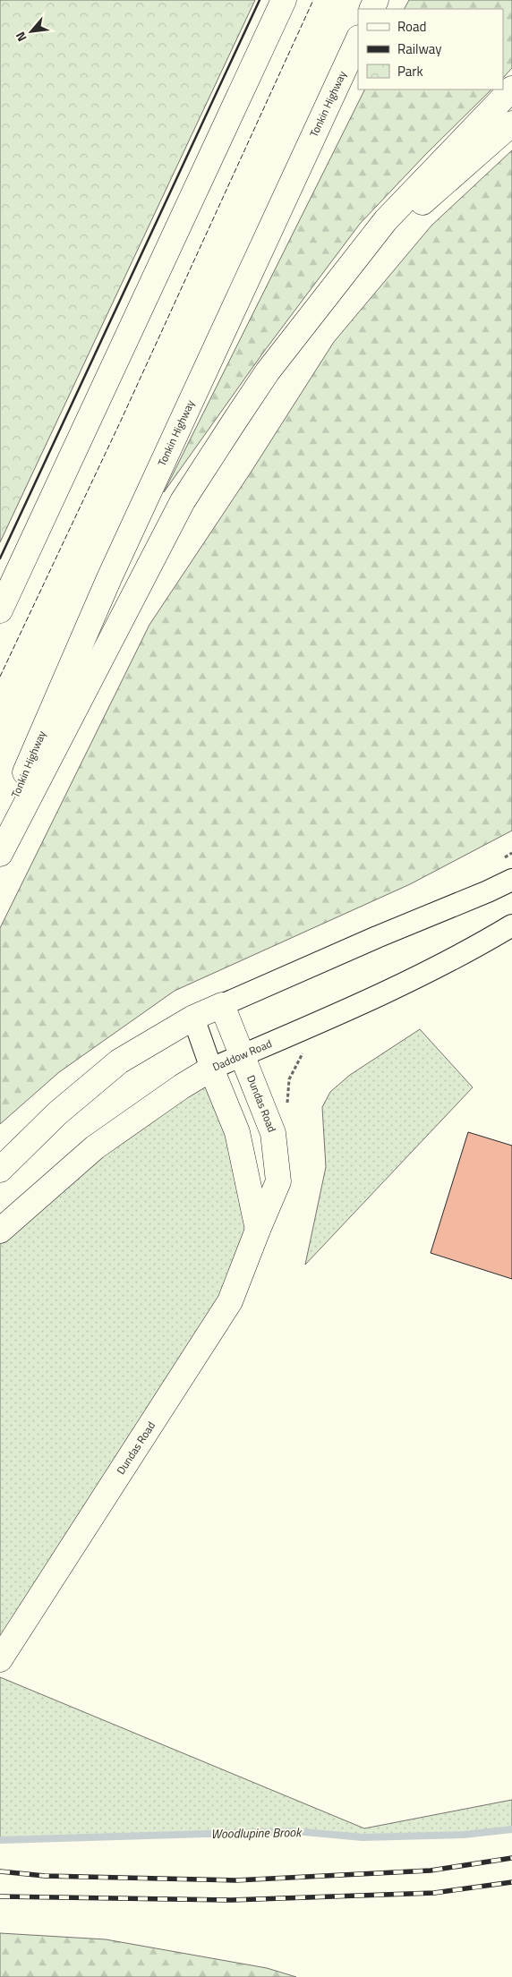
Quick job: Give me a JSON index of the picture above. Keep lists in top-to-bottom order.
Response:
{
  "streets": {
    "main road": ["Tonkin Highway", "Daddow Road", "Dundas Road"]
  },
  "crossings": [
    ["Daddow Road", "Dundas Road"]
  ],
  "water": ["Woodlupine Brook"],
  "legend": ["Road", "Railway", "Park"],
  "north": "bottom left"
}
